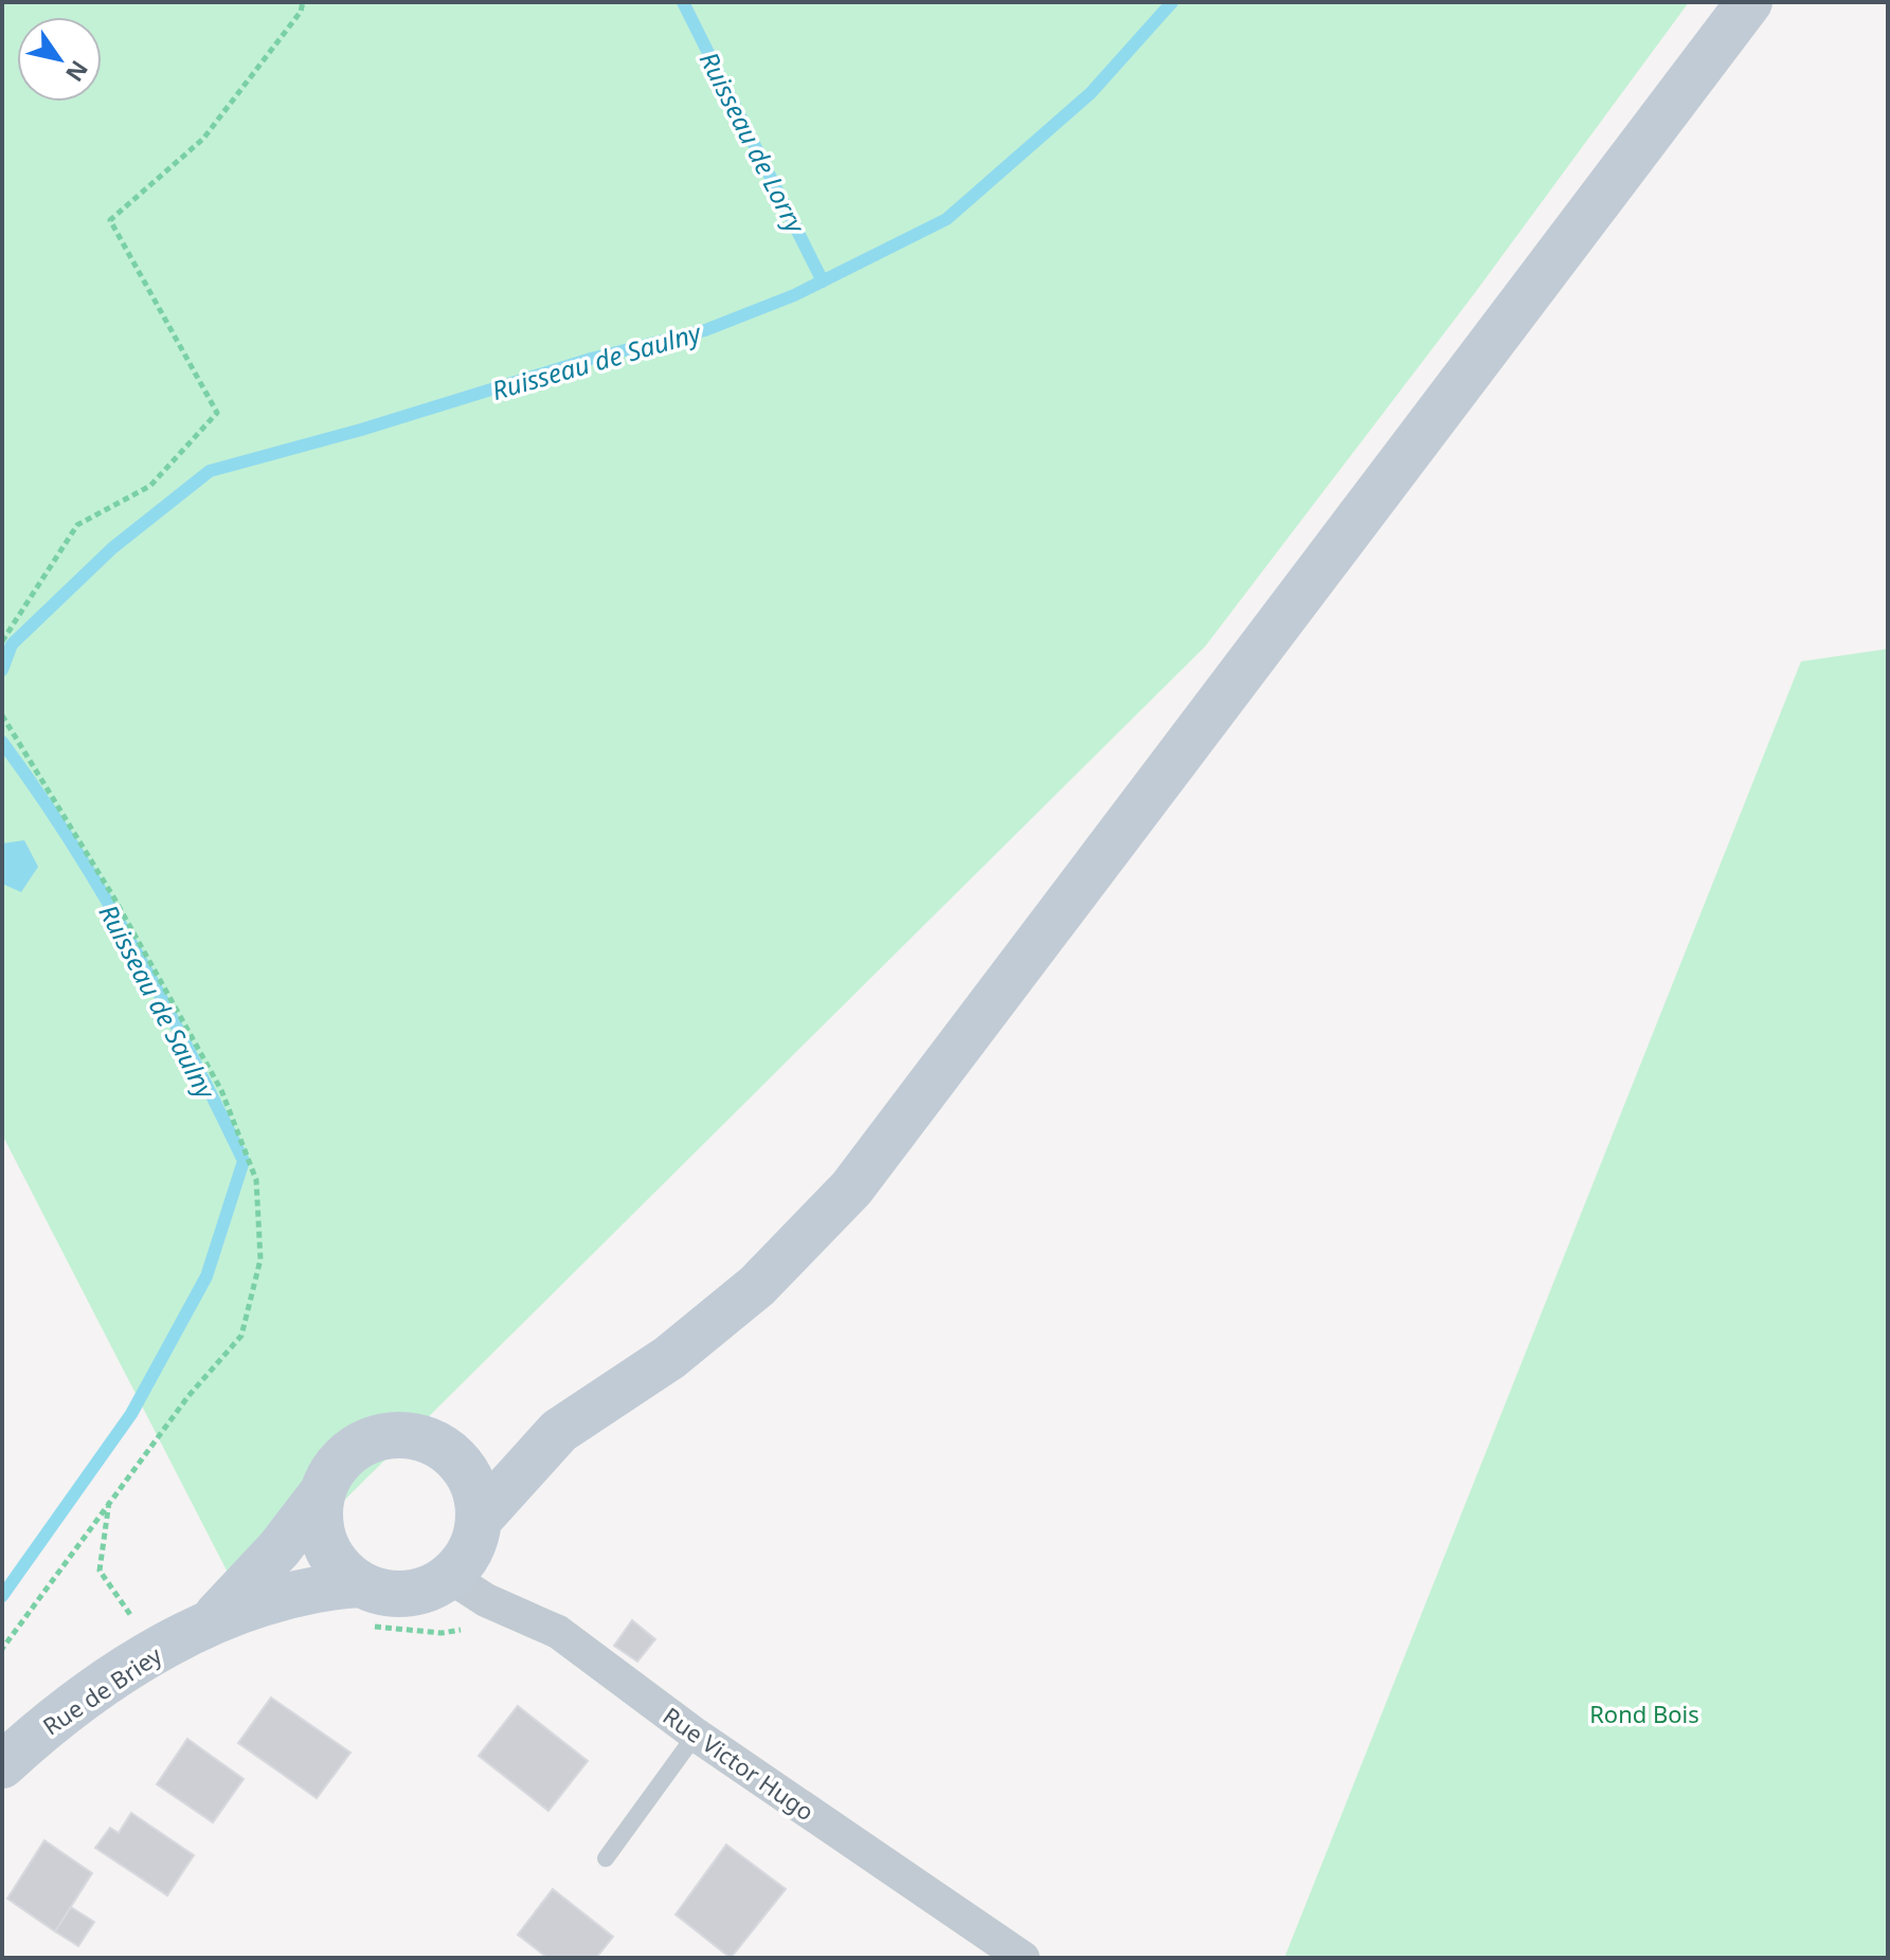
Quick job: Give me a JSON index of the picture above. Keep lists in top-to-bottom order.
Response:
{
  "streets": {
    "street": ["Rue de Briey", "Rue Victor Hugo"]
  },
  "crossings": [
    ["Rue de Briey", "Rue Victor Hugo"]
  ],
  "water": ["Ruisseau de Lorry", "Ruisseau de Saulny"],
  "parks": ["Rond Bois"],
  "north": "bottom right"
}
